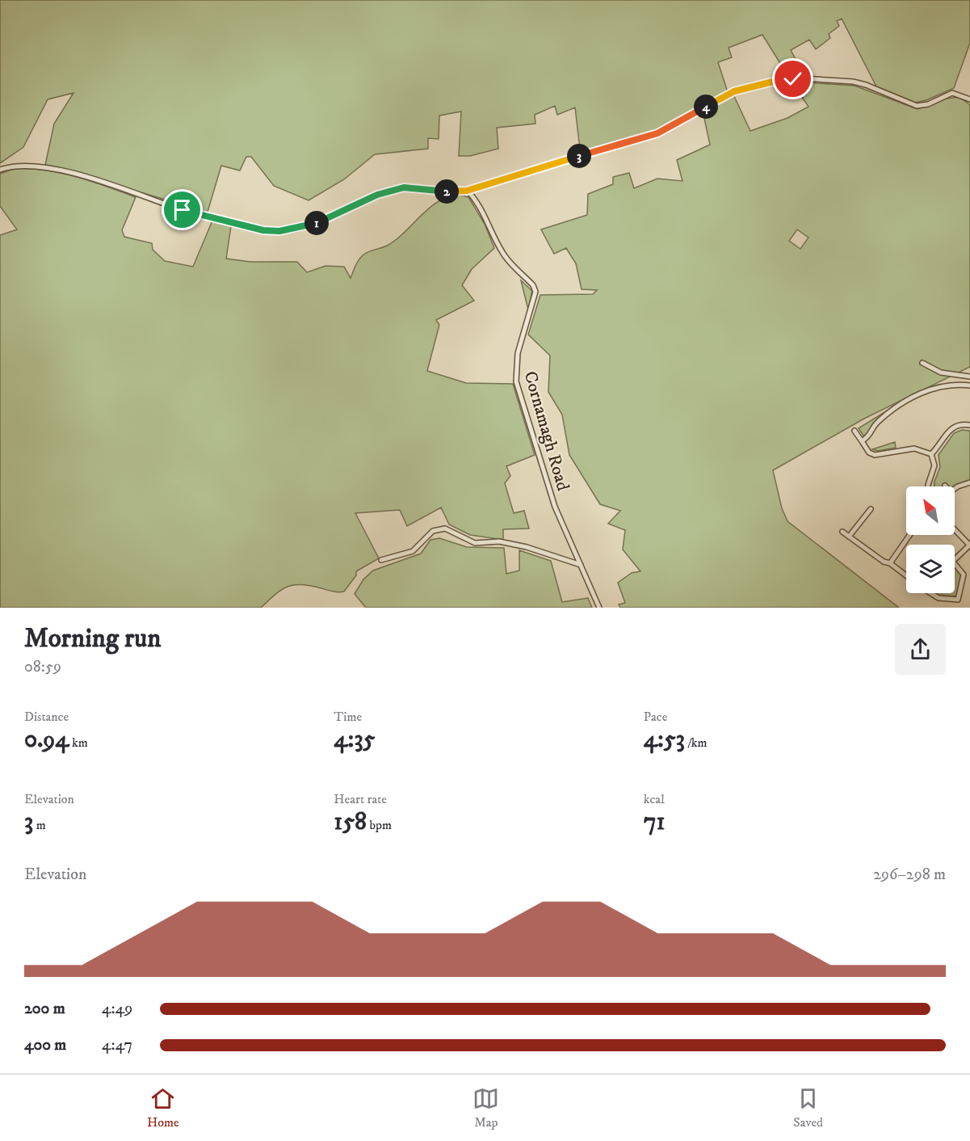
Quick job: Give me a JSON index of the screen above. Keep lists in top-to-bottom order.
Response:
{
  "streets": {
    "street": ["Cornamagh Road"]
  },
  "north": "top left",
  "page": {
    "pins": [
      "4",
      "3",
      "2",
      "1"
    ],
    "heading": ["Morning run", "08:59"],
    "stats": [
      ["Distance", "0.94 km"],
      ["Time", "4:35"],
      ["Pace", "4:53 /km"],
      ["Elevation", "3 m"],
      ["Heart rate", "158 bpm"],
      ["kcal", "71"]
    ],
    "chart": ["Elevation", "296–298 m"],
    "list": [
      {
        "name": "200 m",
        "note": "4:49"
      },
      {
        "name": "400 m",
        "note": "4:47"
      }
    ],
    "tabs": ["Home", "Map", "Saved"]
  }
}
